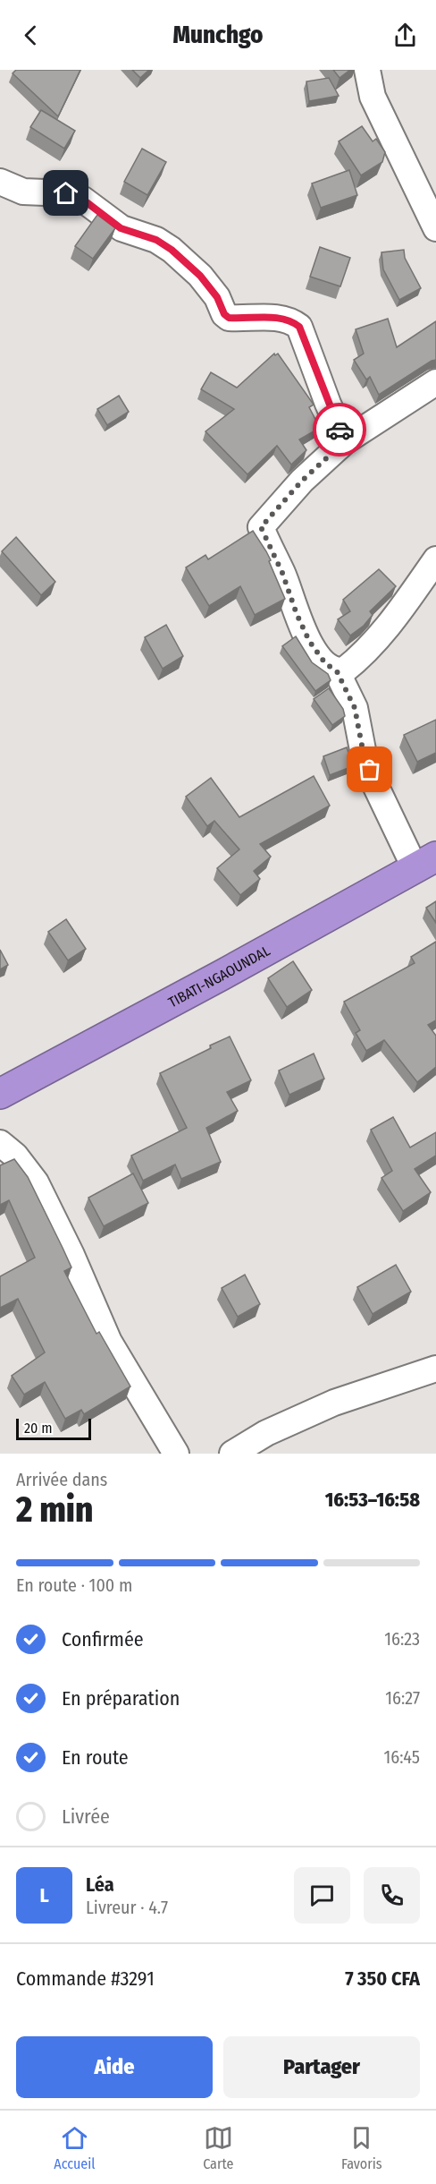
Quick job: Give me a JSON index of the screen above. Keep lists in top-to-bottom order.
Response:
{
  "streets": {
    "highway": ["TIBATI-NGAOUNDAL"]
  },
  "scale_bar": "20 m",
  "page": {
    "header": "Munchgo",
    "scale": "20 m",
    "heading": ["2 min", "Arrivée dans", "16:53–16:58"],
    "panel": [
      "Léa",
      "Livreur · 4.7",
      "Commande #3291",
      "7 350 CFA"
    ],
    "bar": "En route · 100 m",
    "list": [
      ["Confirmée", "16:23"],
      ["En préparation", "16:27"],
      ["En route", "16:45"],
      "Livrée"
    ],
    "round": "L",
    "buttons": ["Aide", "Partager"],
    "tabs": ["Accueil", "Carte", "Favoris"]
  }
}
